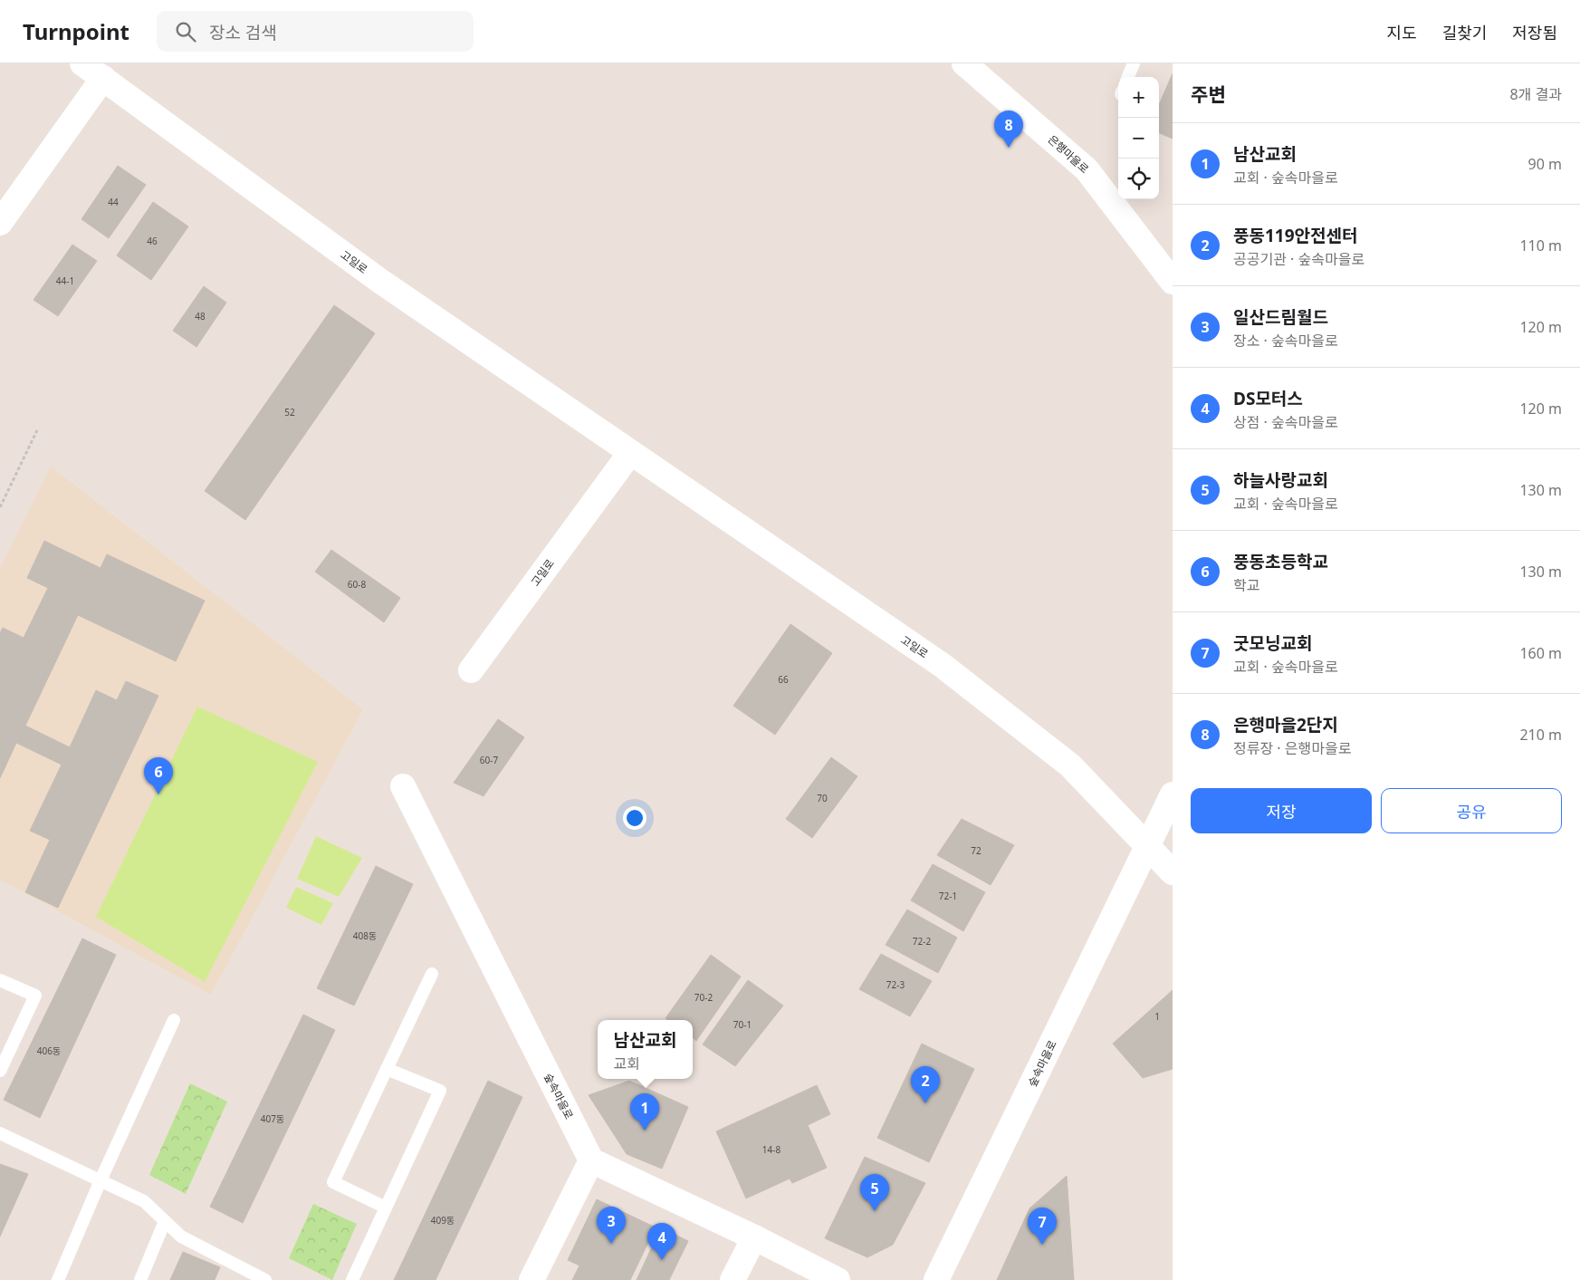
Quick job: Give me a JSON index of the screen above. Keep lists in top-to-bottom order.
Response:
{
  "streets": {
    "main road": ["은행마을로", "고일로", "숲속마을로"]
  },
  "crossings": [
    ["고일로", "숲속마을로"]
  ],
  "house_numbers": [
    "44",
    "46",
    "44-1",
    "48",
    "52",
    "60-8",
    "66",
    "60-7",
    "70",
    "72",
    "72-1",
    "408동",
    "72-2",
    "72-3",
    "70-2",
    "1",
    "70-1",
    "406동",
    "407동",
    "14-8",
    "409동"
  ],
  "page": {
    "header": "Turnpoint",
    "search": "장소 검색",
    "nav": ["지도", "길찾기", "저장됨"],
    "heading": ["주변", "8개 결과"],
    "map_buttons": ["+", "−"],
    "pins": [
      "8",
      "6",
      "2",
      "1",
      "5",
      "3",
      "7",
      "4"
    ],
    "list": [
      {
        "mark": "1",
        "name": "남산교회",
        "note": "교회 · 숲속마을로",
        "value": "90 m"
      },
      {
        "mark": "2",
        "name": "풍동119안전센터",
        "note": "공공기관 · 숲속마을로",
        "value": "110 m"
      },
      {
        "mark": "3",
        "name": "일산드림월드",
        "note": "장소 · 숲속마을로",
        "value": "120 m"
      },
      {
        "mark": "4",
        "name": "DS모터스",
        "note": "상점 · 숲속마을로",
        "value": "120 m"
      },
      {
        "mark": "5",
        "name": "하늘사랑교회",
        "note": "교회 · 숲속마을로",
        "value": "130 m"
      },
      {
        "mark": "6",
        "name": "풍동초등학교",
        "note": "학교",
        "value": "130 m"
      },
      {
        "mark": "7",
        "name": "굿모닝교회",
        "note": "교회 · 숲속마을로",
        "value": "160 m"
      },
      {
        "mark": "8",
        "name": "은행마을2단지",
        "note": "정류장 · 은행마을로",
        "value": "210 m"
      }
    ],
    "buttons": ["저장", "공유"],
    "popup": ["남산교회", "교회"]
  }
}
